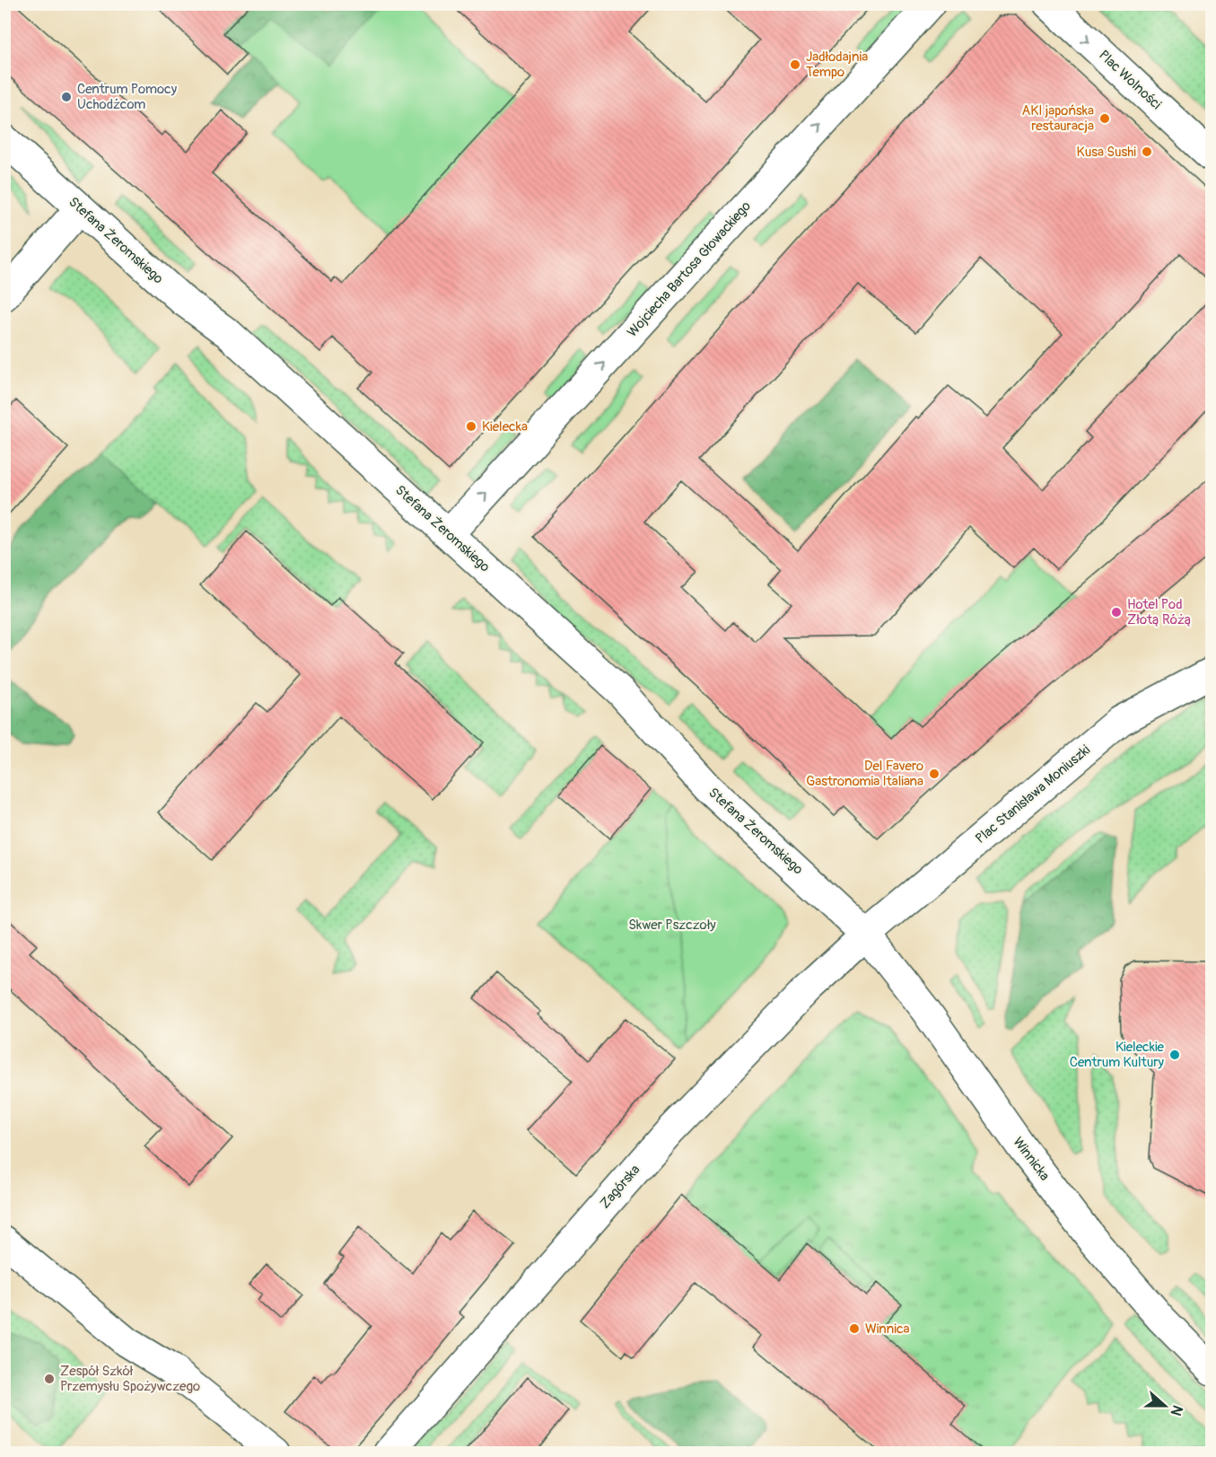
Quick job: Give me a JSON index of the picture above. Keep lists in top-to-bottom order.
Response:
{
  "streets": {
    "street": [
      "Plac Wolności",
      "Stefana Żeromskiego",
      "Wojciecha Bartosa Głowackiego",
      "Plac Stanisława Moniuszki",
      "Winnicka",
      "Zagórska"
    ]
  },
  "crossings": [
    ["Stefana Żeromskiego", "Wojciecha Bartosa Głowackiego"],
    ["Stefana Żeromskiego", "Plac Stanisława Moniuszki"],
    ["Stefana Żeromskiego", "Winnicka"],
    ["Stefana Żeromskiego", "Zagórska"],
    ["Plac Stanisława Moniuszki", "Winnicka"],
    ["Plac Stanisława Moniuszki", "Zagórska"],
    ["Winnicka", "Zagórska"]
  ],
  "one_way": ["Plac Wolności", "Wojciecha Bartosa Głowackiego"],
  "parks": ["Skwer Pszczoły"],
  "places": [
    "Jadłodajnia Tempo",
    "Centrum Pomocy Uchodźcom",
    "AKI japońska restauracja",
    "Kusa Sushi",
    "Kielecka",
    "Hotel Pod Złotą Różą",
    "Del Favero Gastronomia Italiana",
    "Kieleckie Centrum Kultury",
    "Winnica",
    "Zespół Szkół Przemysłu Spożywczego"
  ],
  "north": "right"
}
